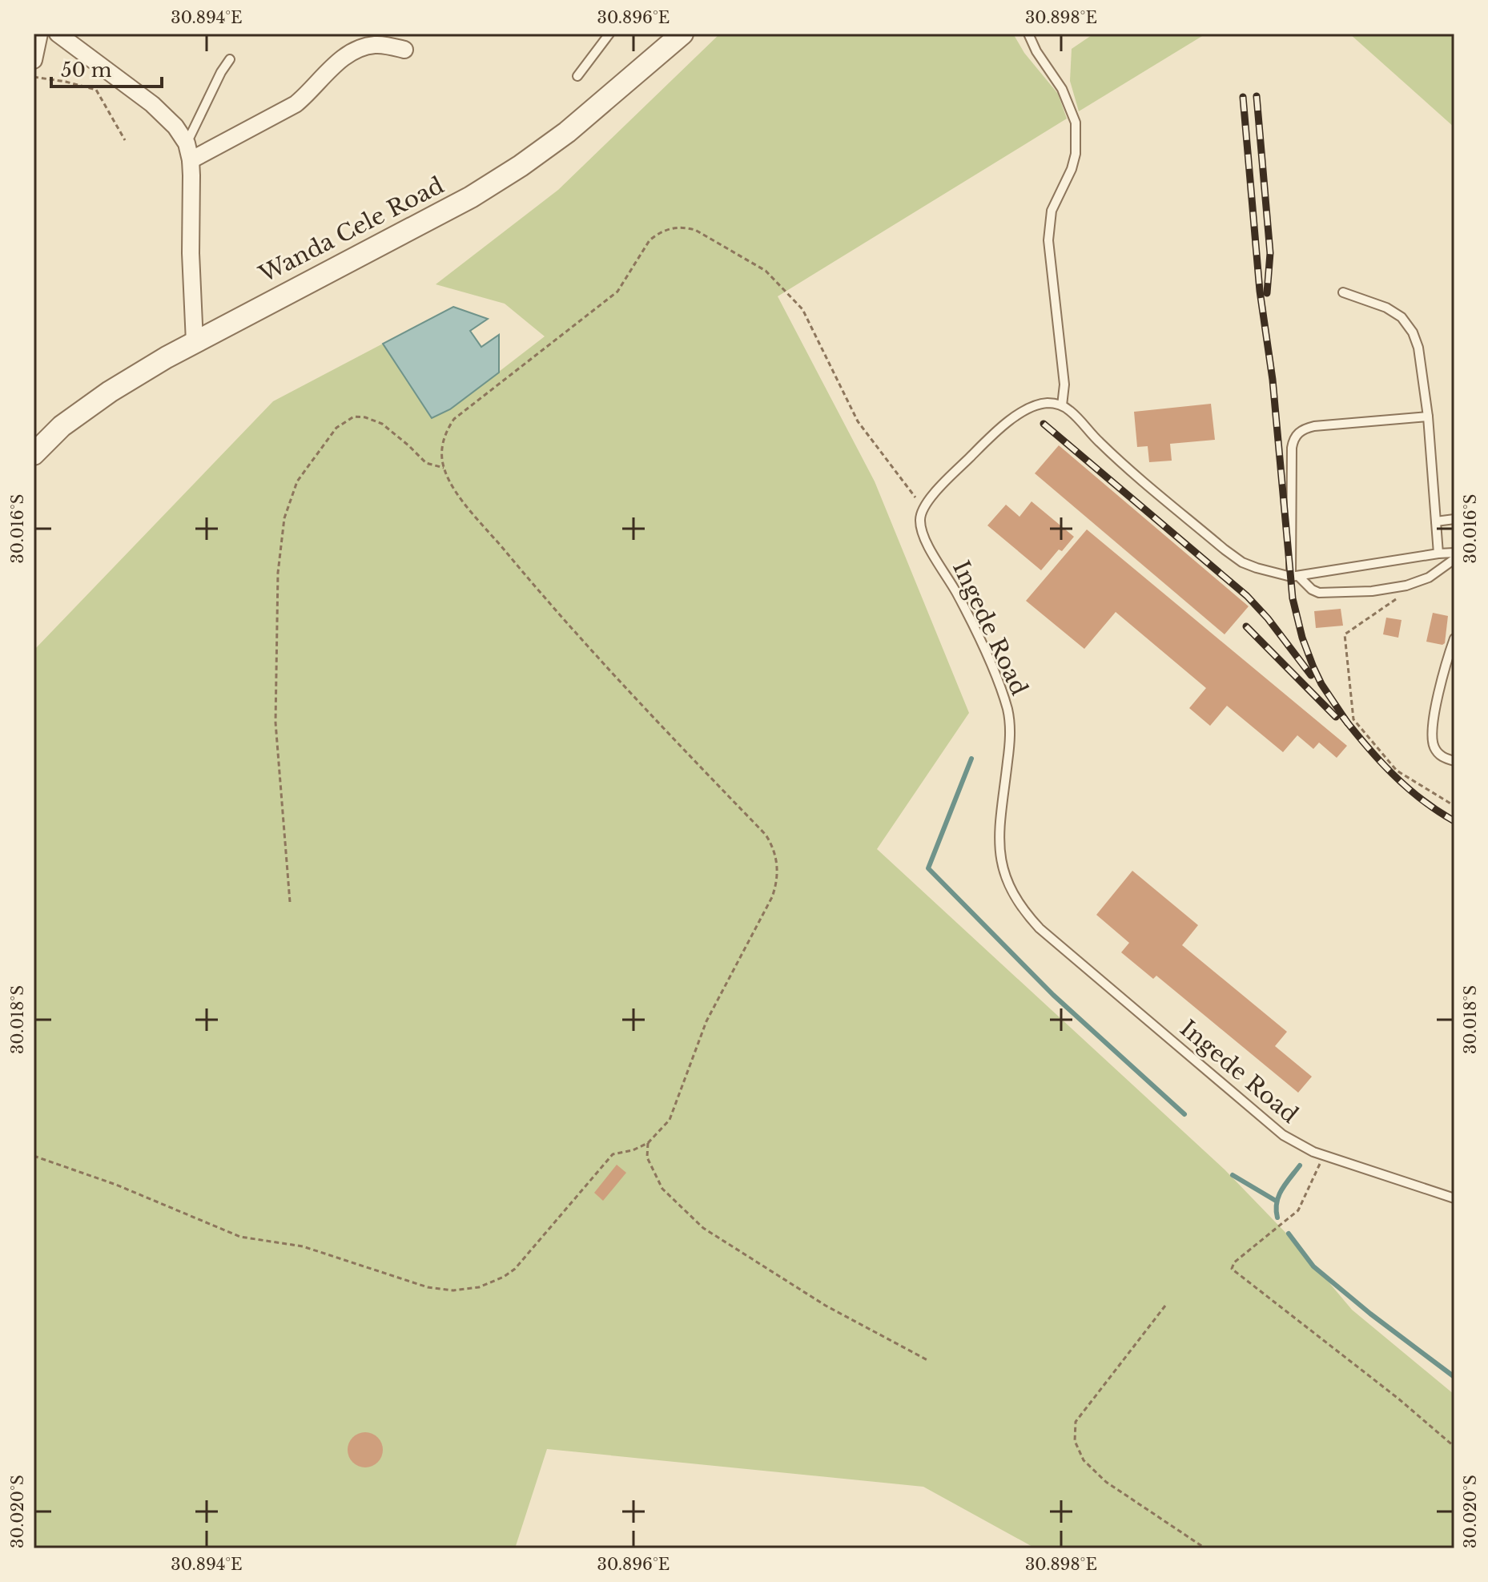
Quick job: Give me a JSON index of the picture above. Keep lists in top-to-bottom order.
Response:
{
  "streets": {
    "street": ["Wanda Cele Road"],
    "lane": ["Ingede Road"]
  },
  "scale_bar": "50 m",
  "coordinates": [
    "30.894°E",
    "30.896°E",
    "30.898°E",
    "30.016°S",
    "30.018°S",
    "30.020°S"
  ]
}
